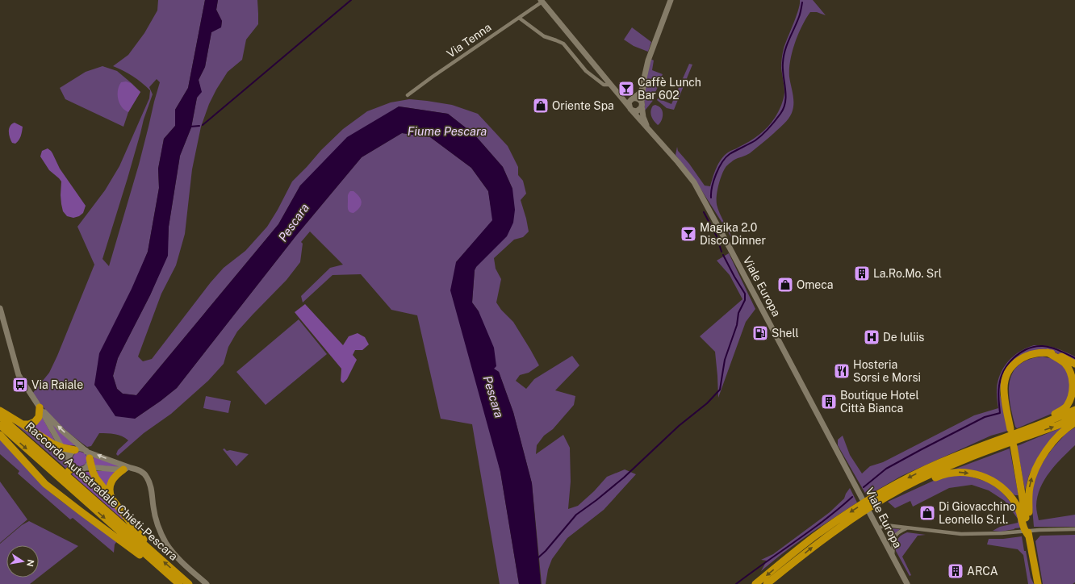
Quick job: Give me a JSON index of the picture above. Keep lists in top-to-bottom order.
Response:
{
  "streets": {
    "highway": ["Raccordo Autostradale Chieti-Pescara"],
    "main road": ["Viale Europa"],
    "street": ["Via Tenna"]
  },
  "crossings": [
    ["Via Tenna", "Viale Europa"]
  ],
  "water": ["Fiume Pescara", "Pescara"],
  "places": {
    "bar": ["Caffè Lunch Bar 602", "Magika 2.0 Disco Dinner"],
    "shop": ["Oriente Spa", "Omeca", "Di Giovacchino Leonello S.r.l."],
    "building": ["La.Ro.Mo. Srl", "Boutique Hotel Città Bianca", "ARCA"],
    "fuel station": ["Shell"],
    "hospital": ["De Iuliis"],
    "restaurant": ["Hosteria Sorsi e Morsi"],
    "bus stop": ["Via Raiale"]
  },
  "north": "right"
}
